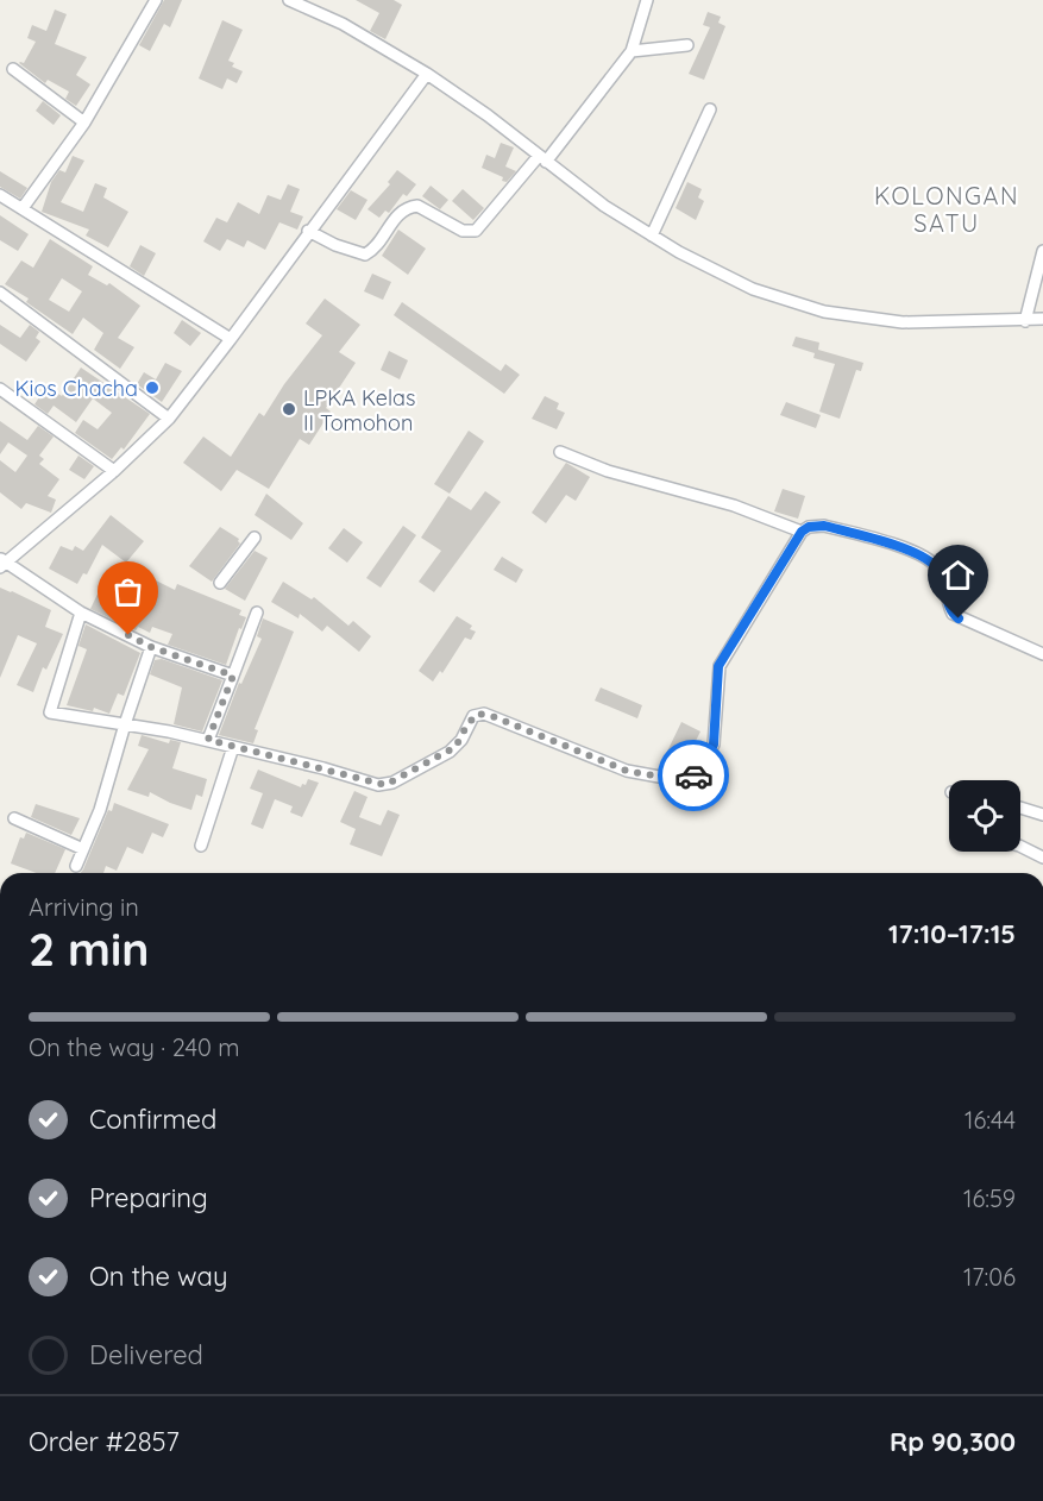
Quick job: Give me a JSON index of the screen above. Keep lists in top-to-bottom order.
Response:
{
  "districts": ["KOLONGAN SATU"],
  "places": ["Kios Chacha", "LPKA Kelas II Tomohon"],
  "page": {
    "heading": ["2 min", "Arriving in", "17:10–17:15"],
    "panel": ["Order #2857", "Rp 90,300"],
    "bar": "On the way · 240 m",
    "list": [
      ["Confirmed", "16:44"],
      ["Preparing", "16:59"],
      ["On the way", "17:06"],
      "Delivered"
    ]
  }
}
